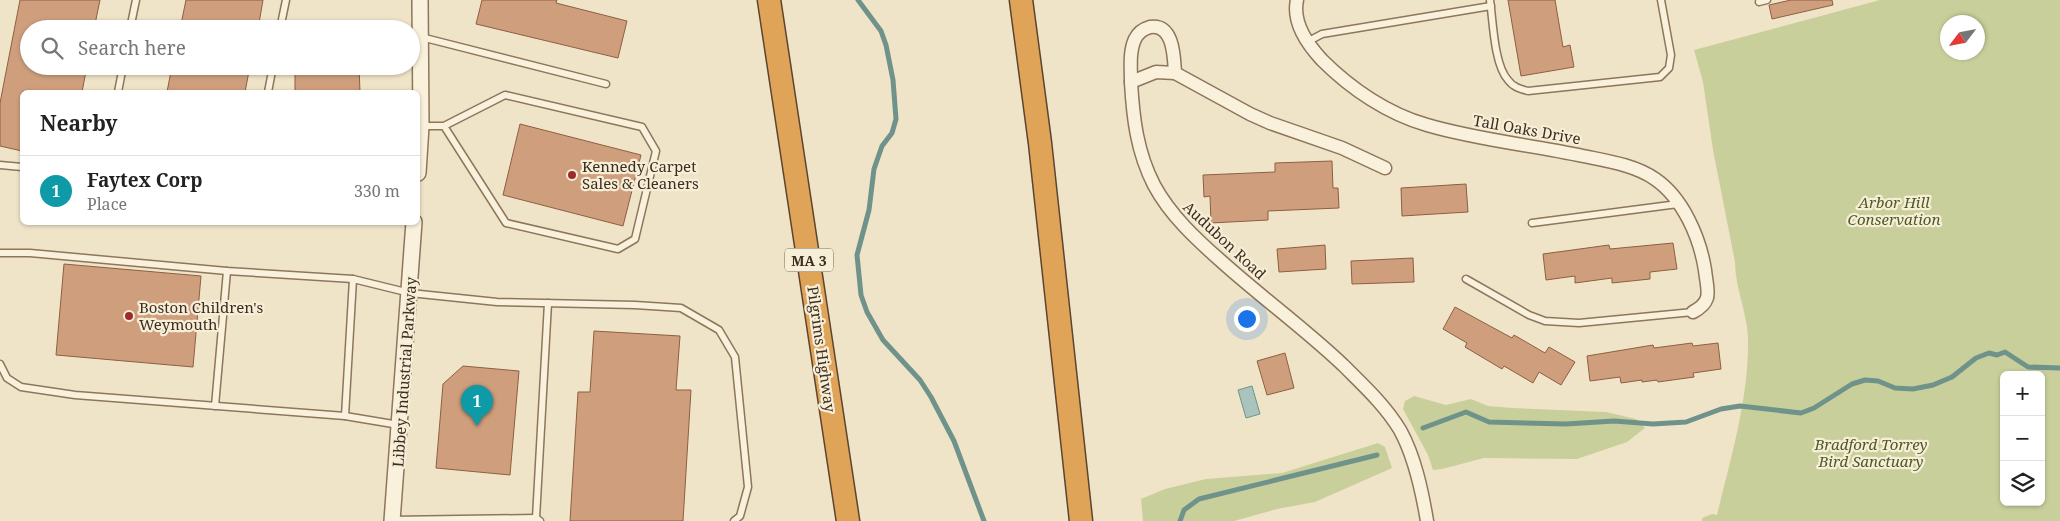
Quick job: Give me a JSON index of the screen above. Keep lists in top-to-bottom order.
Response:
{
  "streets": {
    "highway": ["MA 3", "Pilgrims Highway"],
    "street": ["Tall Oaks Drive", "Audubon Road", "Libbey Industrial Parkway"]
  },
  "parks": ["Arbor Hill Conservation", "Bradford Torrey Bird Sanctuary"],
  "places": ["Kennedy Carpet Sales & Cleaners", "Boston Children's Weymouth"],
  "north": "bottom left",
  "page": {
    "search": "Search here",
    "heading": "Nearby",
    "list": [
      {
        "mark": "1",
        "name": "Faytex Corp",
        "note": "Place",
        "value": "330 m"
      }
    ],
    "map_buttons": ["+", "−"],
    "pins": "1"
  }
}
